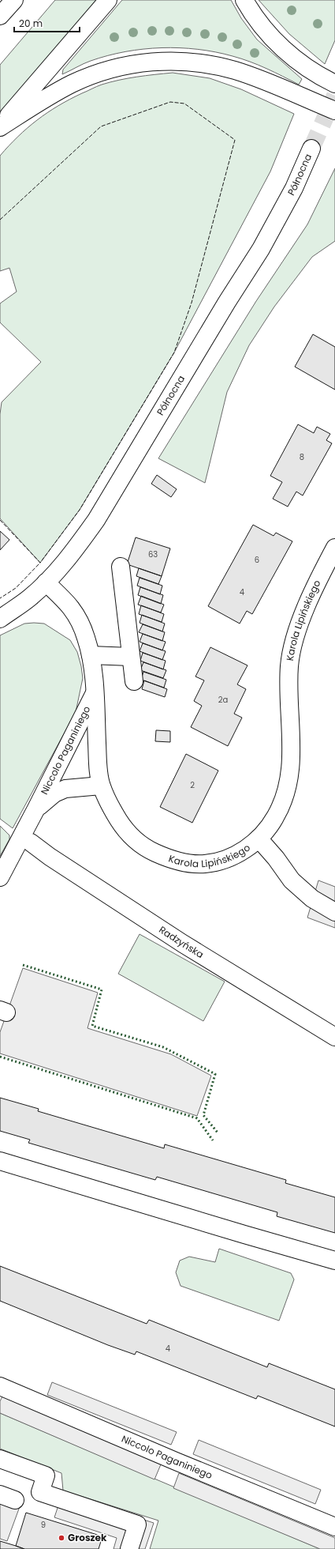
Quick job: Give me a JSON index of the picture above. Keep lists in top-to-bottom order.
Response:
{
  "streets": {
    "street": [
      "Północna",
      "Karola Lipińskiego",
      "Niccolo Paganiniego",
      "Radzyńska"
    ]
  },
  "crossings": [
    ["Północna", "Karola Lipińskiego"],
    ["Karola Lipińskiego", "Niccolo Paganiniego"]
  ],
  "places": ["Groszek"],
  "house_numbers": [
    "8",
    "63",
    "6",
    "4",
    "2a",
    "2",
    "4",
    "9"
  ],
  "scale_bar": "20 m"
}
